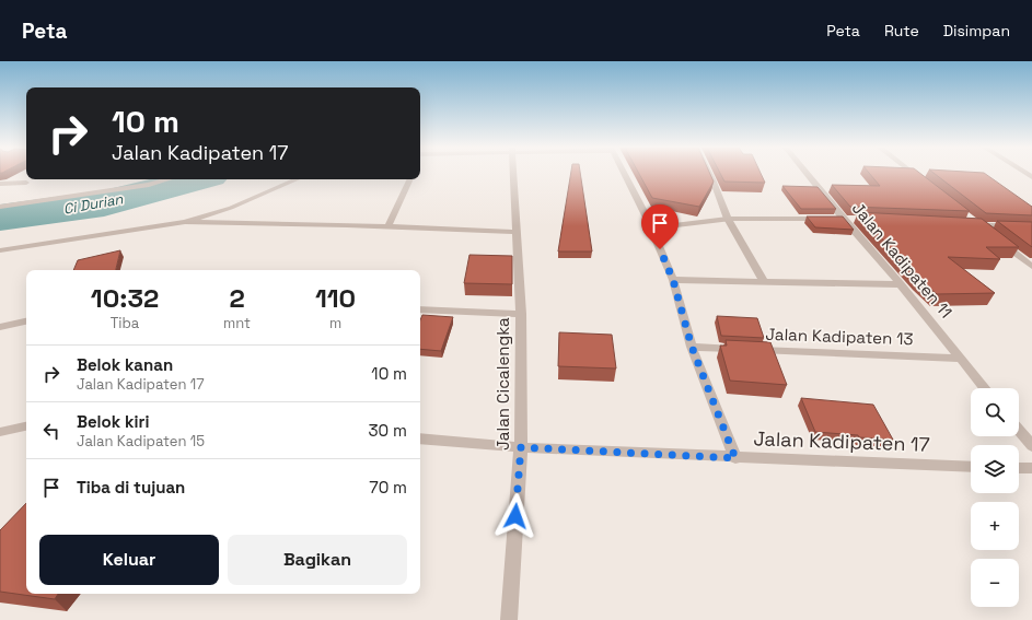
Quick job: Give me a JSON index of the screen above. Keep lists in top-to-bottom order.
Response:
{
  "streets": {
    "street": [
      "Jalan Kadipaten 11",
      "Jalan Kadipaten 13",
      "Jalan Cicalengka",
      "Jalan Kadipaten 17"
    ]
  },
  "crossings": [
    ["Jalan Kadipaten 11", "Jalan Kadipaten 13"],
    ["Jalan Cicalengka", "Jalan Kadipaten 17"]
  ],
  "water": ["Ci Durian"],
  "page": {
    "header": "Peta",
    "nav": ["Peta", "Rute", "Disimpan"],
    "turn": ["10 m", "Jalan Kadipaten 17"],
    "eta": [
      "10:32",
      "Tiba",
      "2",
      "mnt",
      "110",
      "m"
    ],
    "list": [
      {
        "name": "Belok kanan",
        "note": "Jalan Kadipaten 17",
        "value": "10 m"
      },
      {
        "name": "Belok kiri",
        "note": "Jalan Kadipaten 15",
        "value": "30 m"
      },
      {
        "name": "Tiba di tujuan",
        "value": "70 m"
      }
    ],
    "map_buttons": ["+", "−"],
    "buttons": ["Keluar", "Bagikan"]
  }
}
